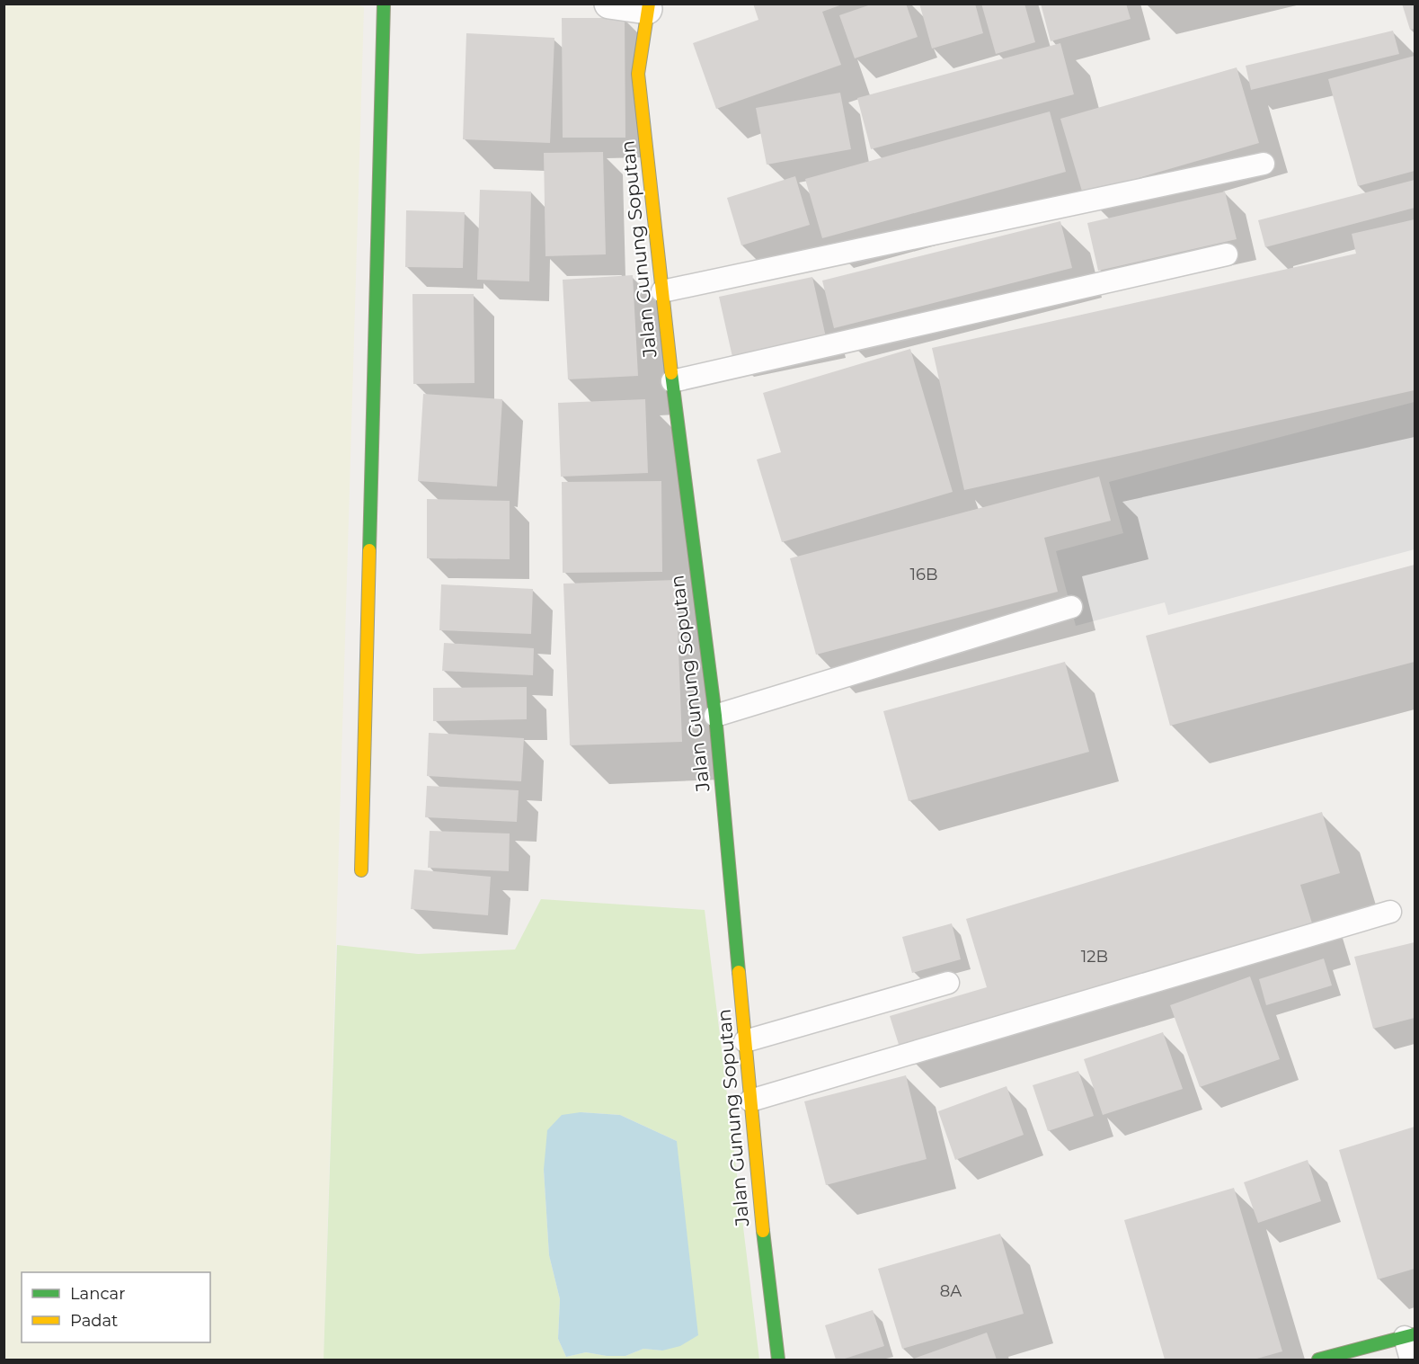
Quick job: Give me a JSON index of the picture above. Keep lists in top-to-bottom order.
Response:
{
  "streets": {
    "main road": ["Jalan Gunung Soputan"]
  },
  "house_numbers": ["16B", "12B", "8A"],
  "legend": ["Lancar", "Padat"]
}
